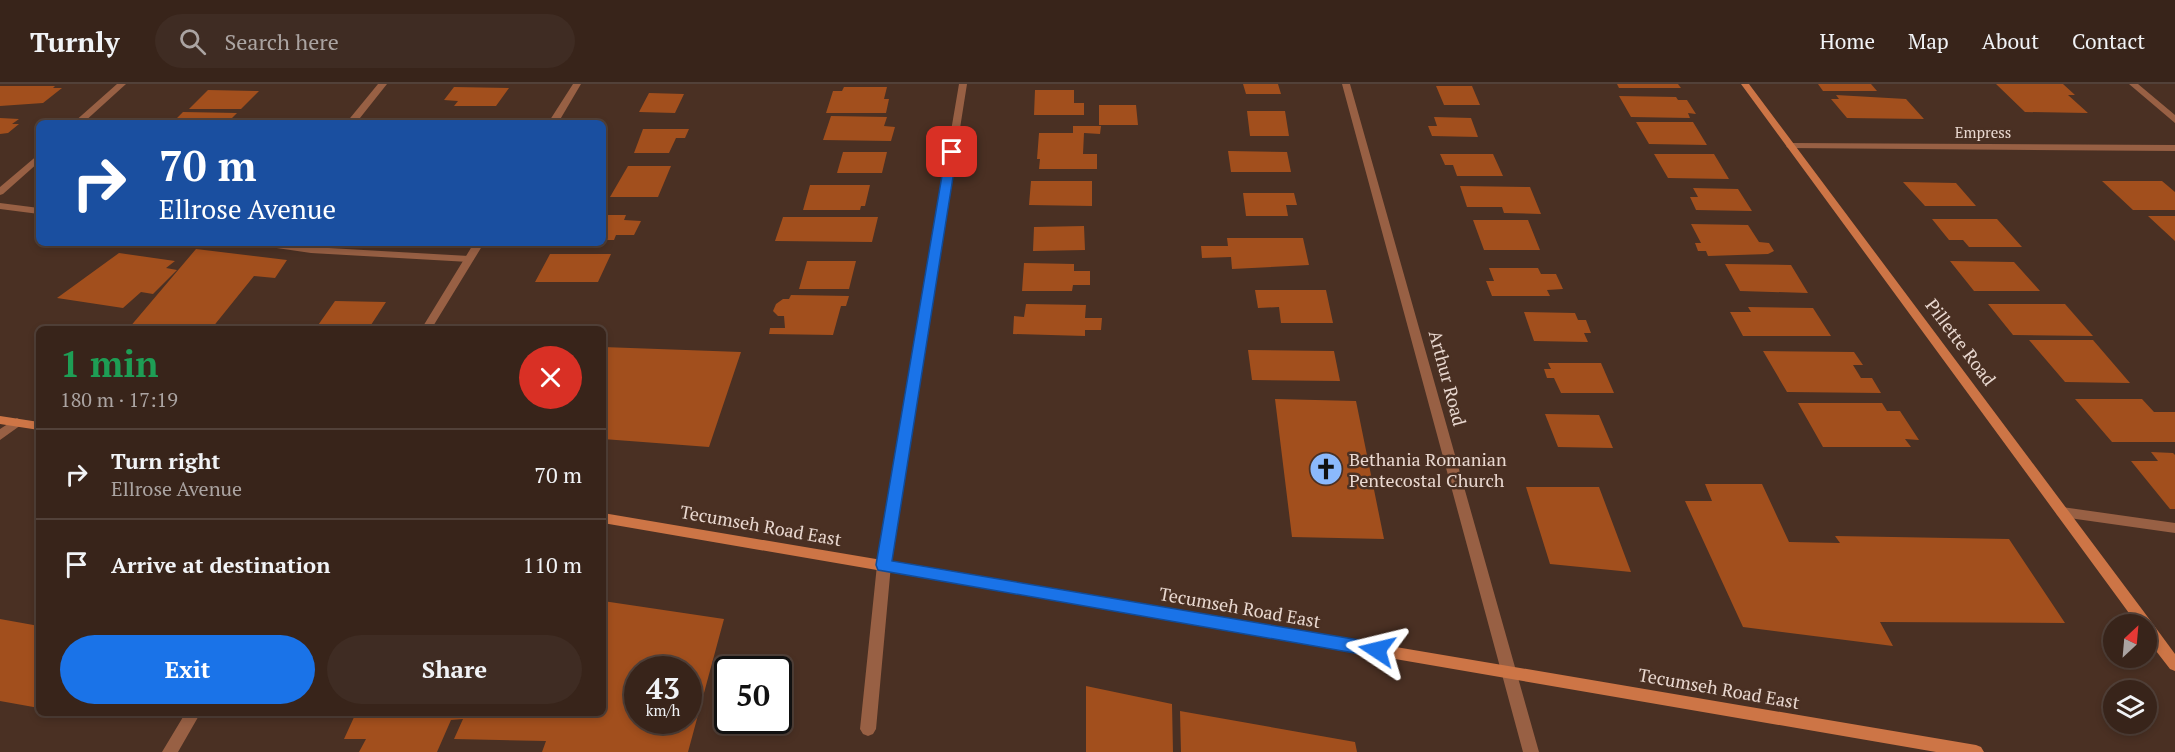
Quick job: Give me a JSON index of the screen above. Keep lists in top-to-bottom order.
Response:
{
  "streets": {
    "main road": ["Pillette Road", "Tecumseh Road East"],
    "street": ["Empress", "Arthur Road"]
  },
  "crossings": [
    ["Empress", "Pillette Road"],
    ["Arthur Road", "Tecumseh Road East"]
  ],
  "places": {
    "church": ["Bethania Romanian Pentecostal Church"]
  },
  "north": "top right",
  "page": {
    "header": "Turnly",
    "search": "Search here",
    "nav": [
      "Home",
      "Map",
      "About",
      "Contact"
    ],
    "turn": ["70 m", "Ellrose Avenue"],
    "heading": ["1 min", "180 m · 17:19"],
    "list": [
      {
        "name": "Turn right",
        "note": "Ellrose Avenue",
        "value": "70 m"
      },
      {
        "name": "Arrive at destination",
        "value": "110 m"
      }
    ],
    "buttons": ["Exit", "Share"],
    "speed": "43 km/h",
    "limit": "50"
  }
}
